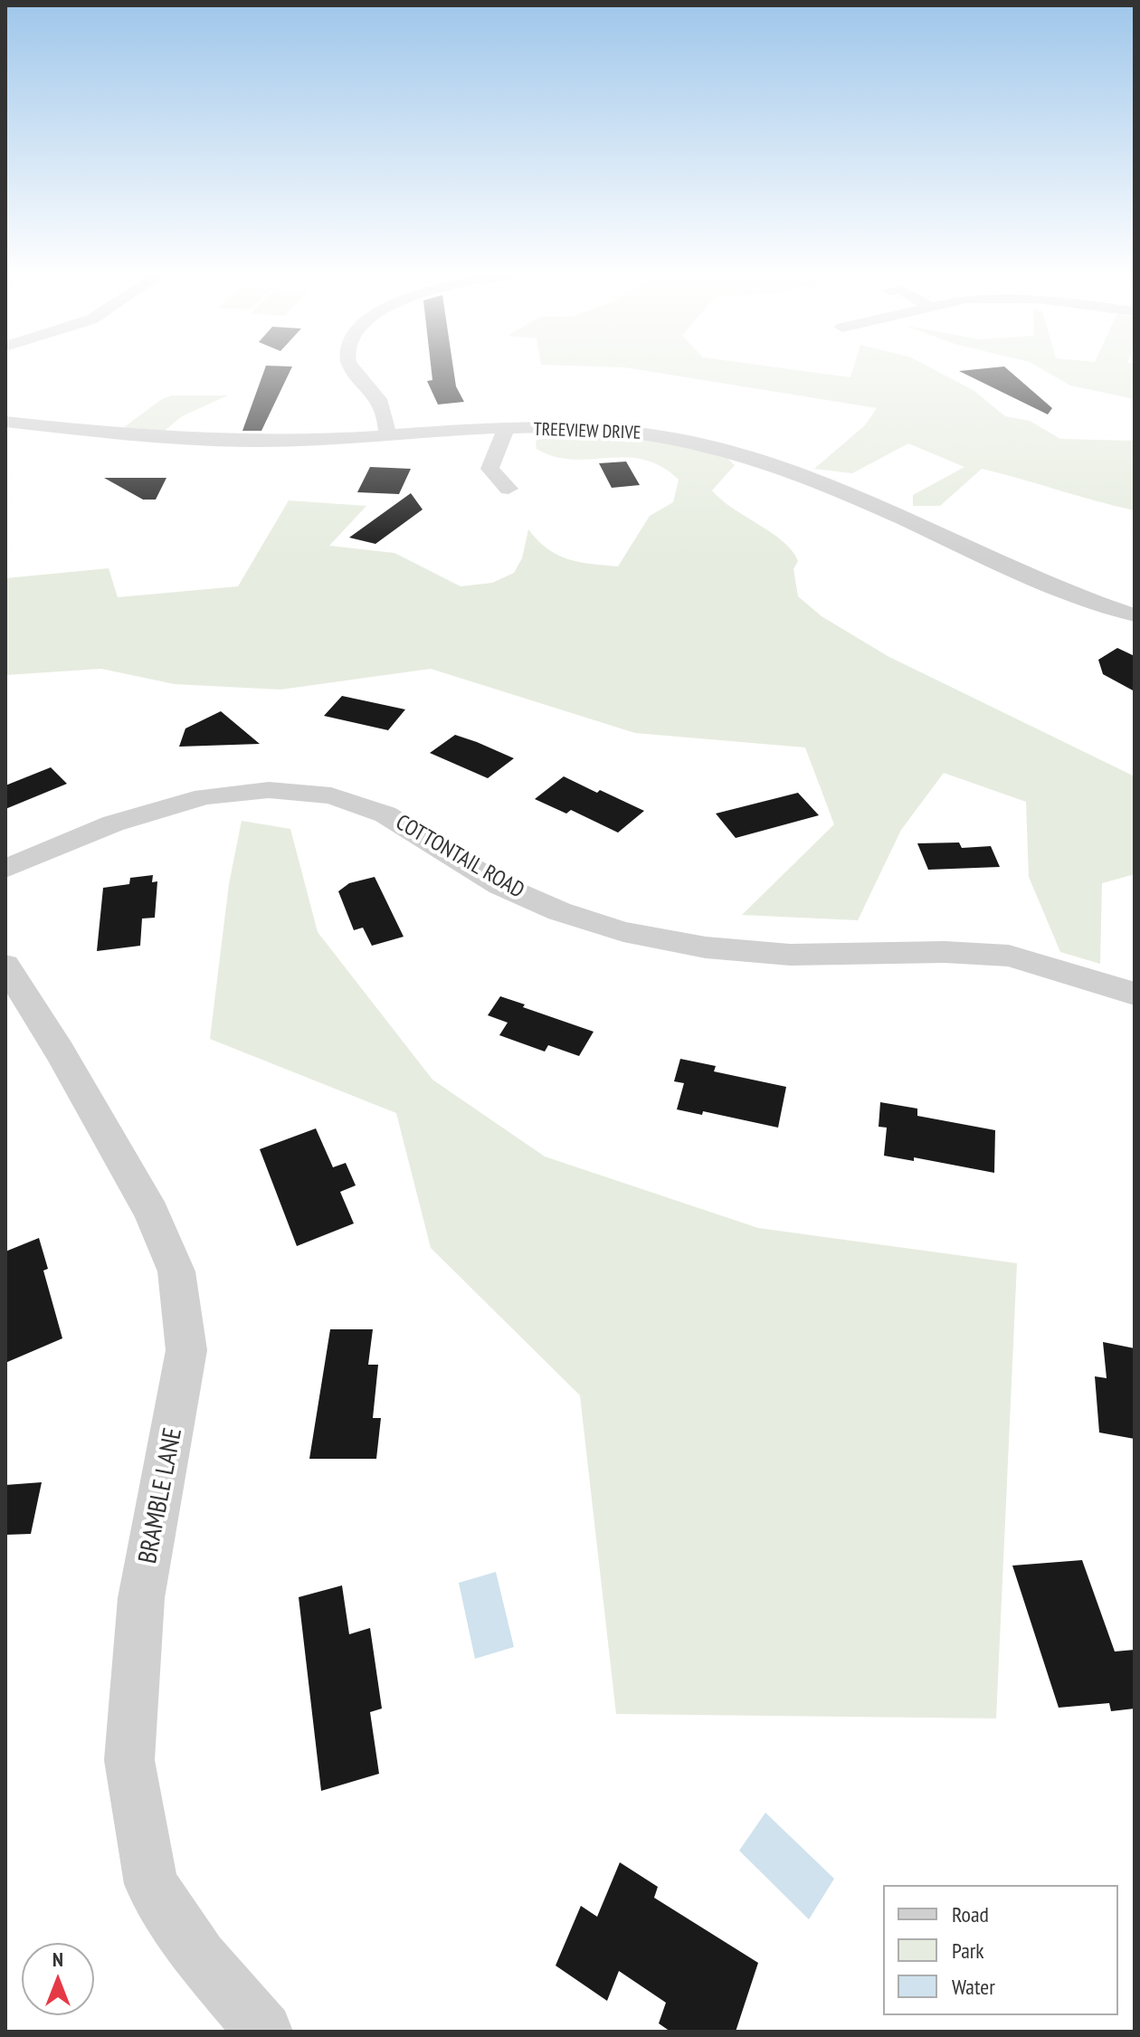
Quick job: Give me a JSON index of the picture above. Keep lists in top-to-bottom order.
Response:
{
  "streets": {
    "street": ["TREEVIEW DRIVE", "COTTONTAIL ROAD", "BRAMBLE LANE"]
  },
  "legend": ["Road", "Park", "Water"],
  "north": "top"
}
